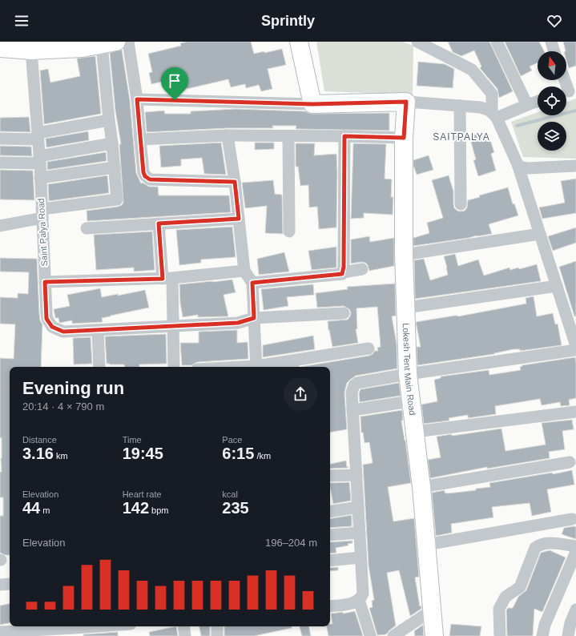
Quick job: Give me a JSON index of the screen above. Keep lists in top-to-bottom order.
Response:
{
  "streets": {
    "street": ["Saint Palya Road", "Lokesh Tent Main Road"]
  },
  "districts": ["SAITPALYA"],
  "north": "top",
  "page": {
    "header": "Sprintly",
    "heading": ["Evening run", "20:14 · 4 × 790 m"],
    "stats": [
      ["Distance", "3.16 km"],
      ["Time", "19:45"],
      ["Pace", "6:15 /km"],
      ["Elevation", "44 m"],
      ["Heart rate", "142 bpm"],
      ["kcal", "235"]
    ],
    "chart": ["Elevation", "196–204 m"]
  }
}
